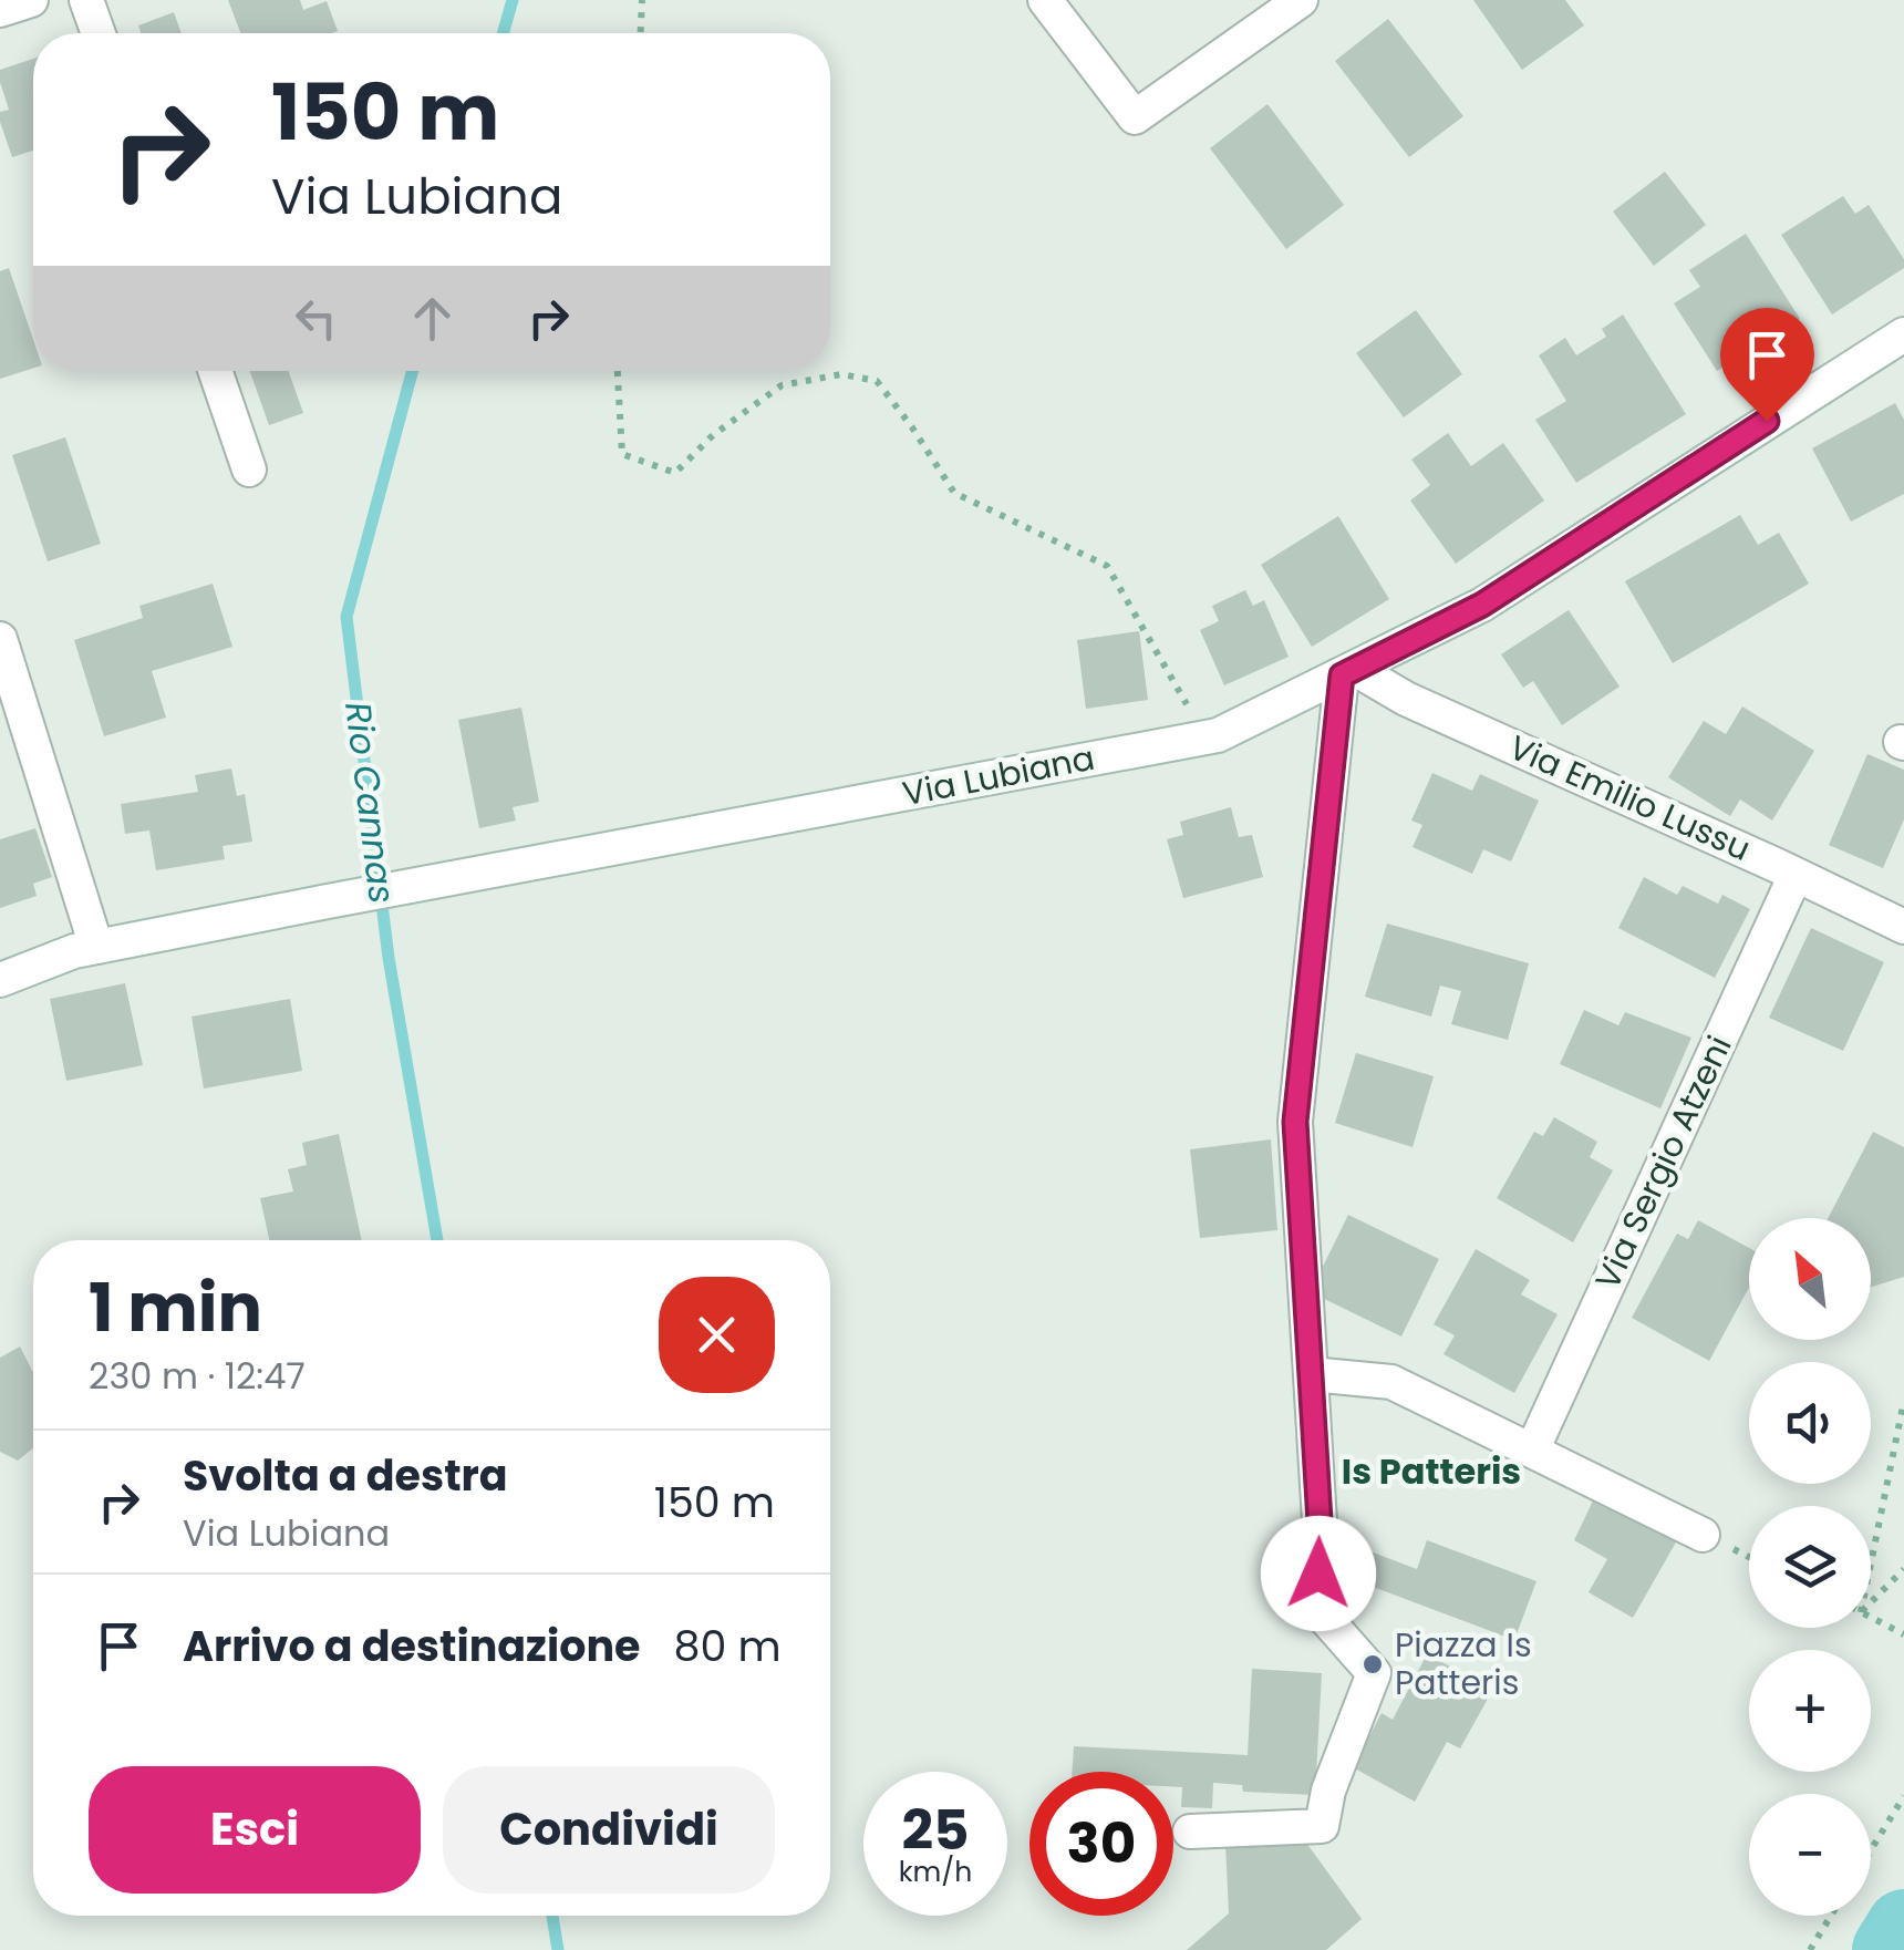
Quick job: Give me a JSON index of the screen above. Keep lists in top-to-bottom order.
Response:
{
  "streets": {
    "street": ["Via Lubiana", "Via Emilio Lussu", "Via Sergio Atzeni"]
  },
  "crossings": [
    ["Via Lubiana", "Via Emilio Lussu"],
    ["Via Emilio Lussu", "Via Sergio Atzeni"]
  ],
  "districts": ["Is Patteris"],
  "water": ["Rio Cannas"],
  "places": ["Piazza Is Patteris"],
  "north": "top left",
  "page": {
    "turn": ["150 m", "Via Lubiana"],
    "map_buttons": ["+", "−"],
    "heading": ["1 min", "230 m · 12:47"],
    "list": [
      {
        "name": "Svolta a destra",
        "note": "Via Lubiana",
        "value": "150 m"
      },
      {
        "name": "Arrivo a destinazione",
        "value": "80 m"
      }
    ],
    "buttons": ["Esci", "Condividi"],
    "speed": "25 km/h",
    "limit": "30"
  }
}
